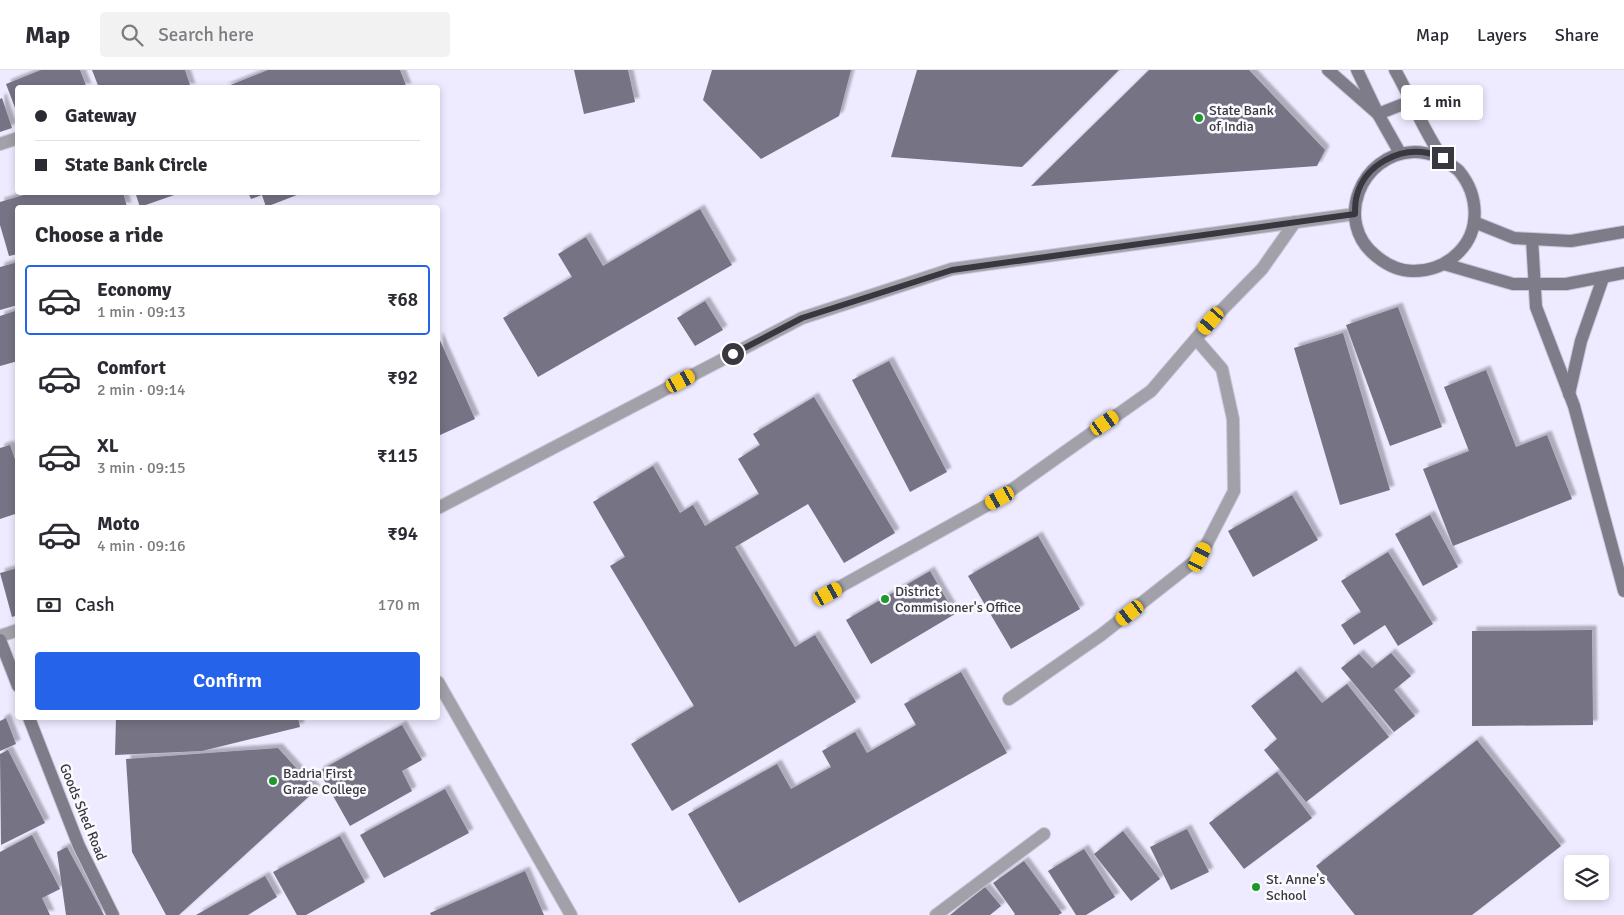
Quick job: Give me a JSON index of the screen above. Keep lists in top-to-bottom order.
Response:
{
  "streets": {
    "street": ["Goods Shed Road"]
  },
  "places": [
    "State Bank of India",
    "District Commisioner's Office",
    "Badria First Grade College",
    "St. Anne's School"
  ],
  "page": {
    "header": "Map",
    "search": "Search here",
    "nav": ["Map", "Layers", "Share"],
    "bubble": "1 min",
    "banner": ["Gateway", "State Bank Circle"],
    "heading": "Choose a ride",
    "list": [
      {
        "name": "Economy",
        "note": "1 min · 09:13",
        "value": "₹68"
      },
      {
        "name": "Comfort",
        "note": "2 min · 09:14",
        "value": "₹92"
      },
      {
        "name": "XL",
        "note": "3 min · 09:15",
        "value": "₹115"
      },
      {
        "name": "Moto",
        "note": "4 min · 09:16",
        "value": "₹94"
      }
    ],
    "pay": ["Cash", "170 m"],
    "buttons": "Confirm"
  }
}
